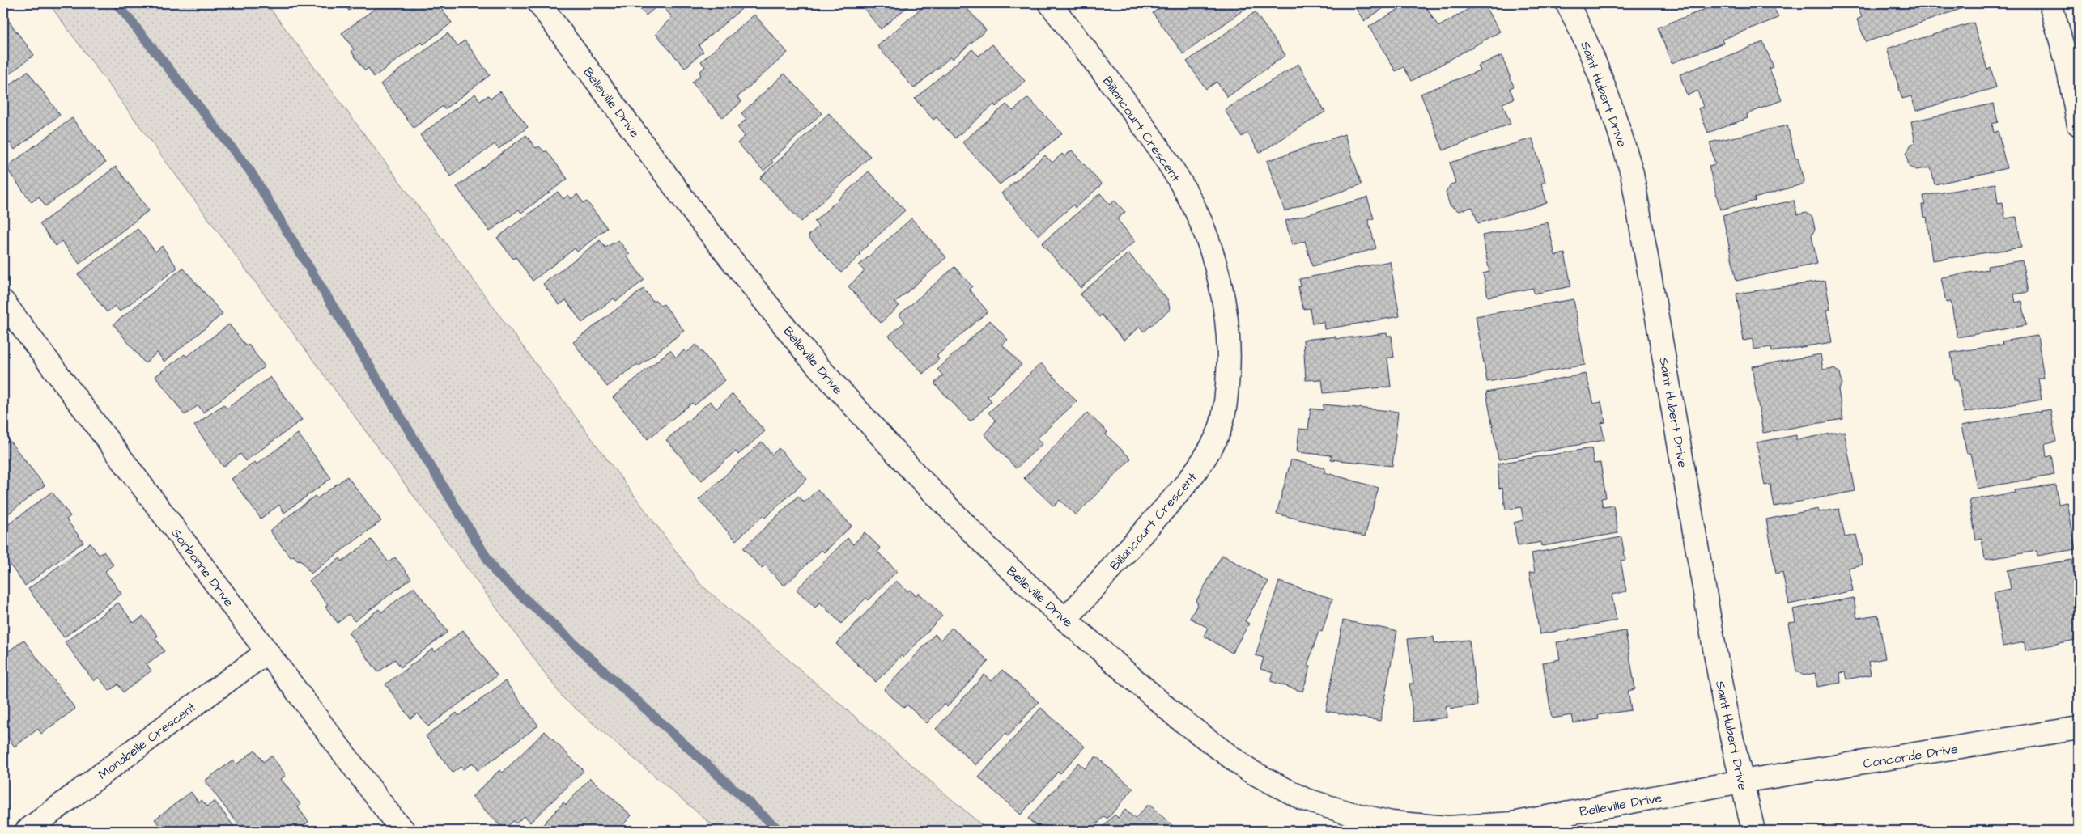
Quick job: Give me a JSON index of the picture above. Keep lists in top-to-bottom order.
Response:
{
  "streets": {
    "street": [
      "Saint Hubert Drive",
      "Belleville Drive",
      "Billancourt Crescent",
      "Sorbonne Drive",
      "Monabelle Crescent",
      "Concorde Drive"
    ]
  },
  "crossings": [
    ["Saint Hubert Drive", "Belleville Drive"],
    ["Saint Hubert Drive", "Concorde Drive"],
    ["Belleville Drive", "Billancourt Crescent"],
    ["Belleville Drive", "Concorde Drive"],
    ["Sorbonne Drive", "Monabelle Crescent"]
  ]
}
